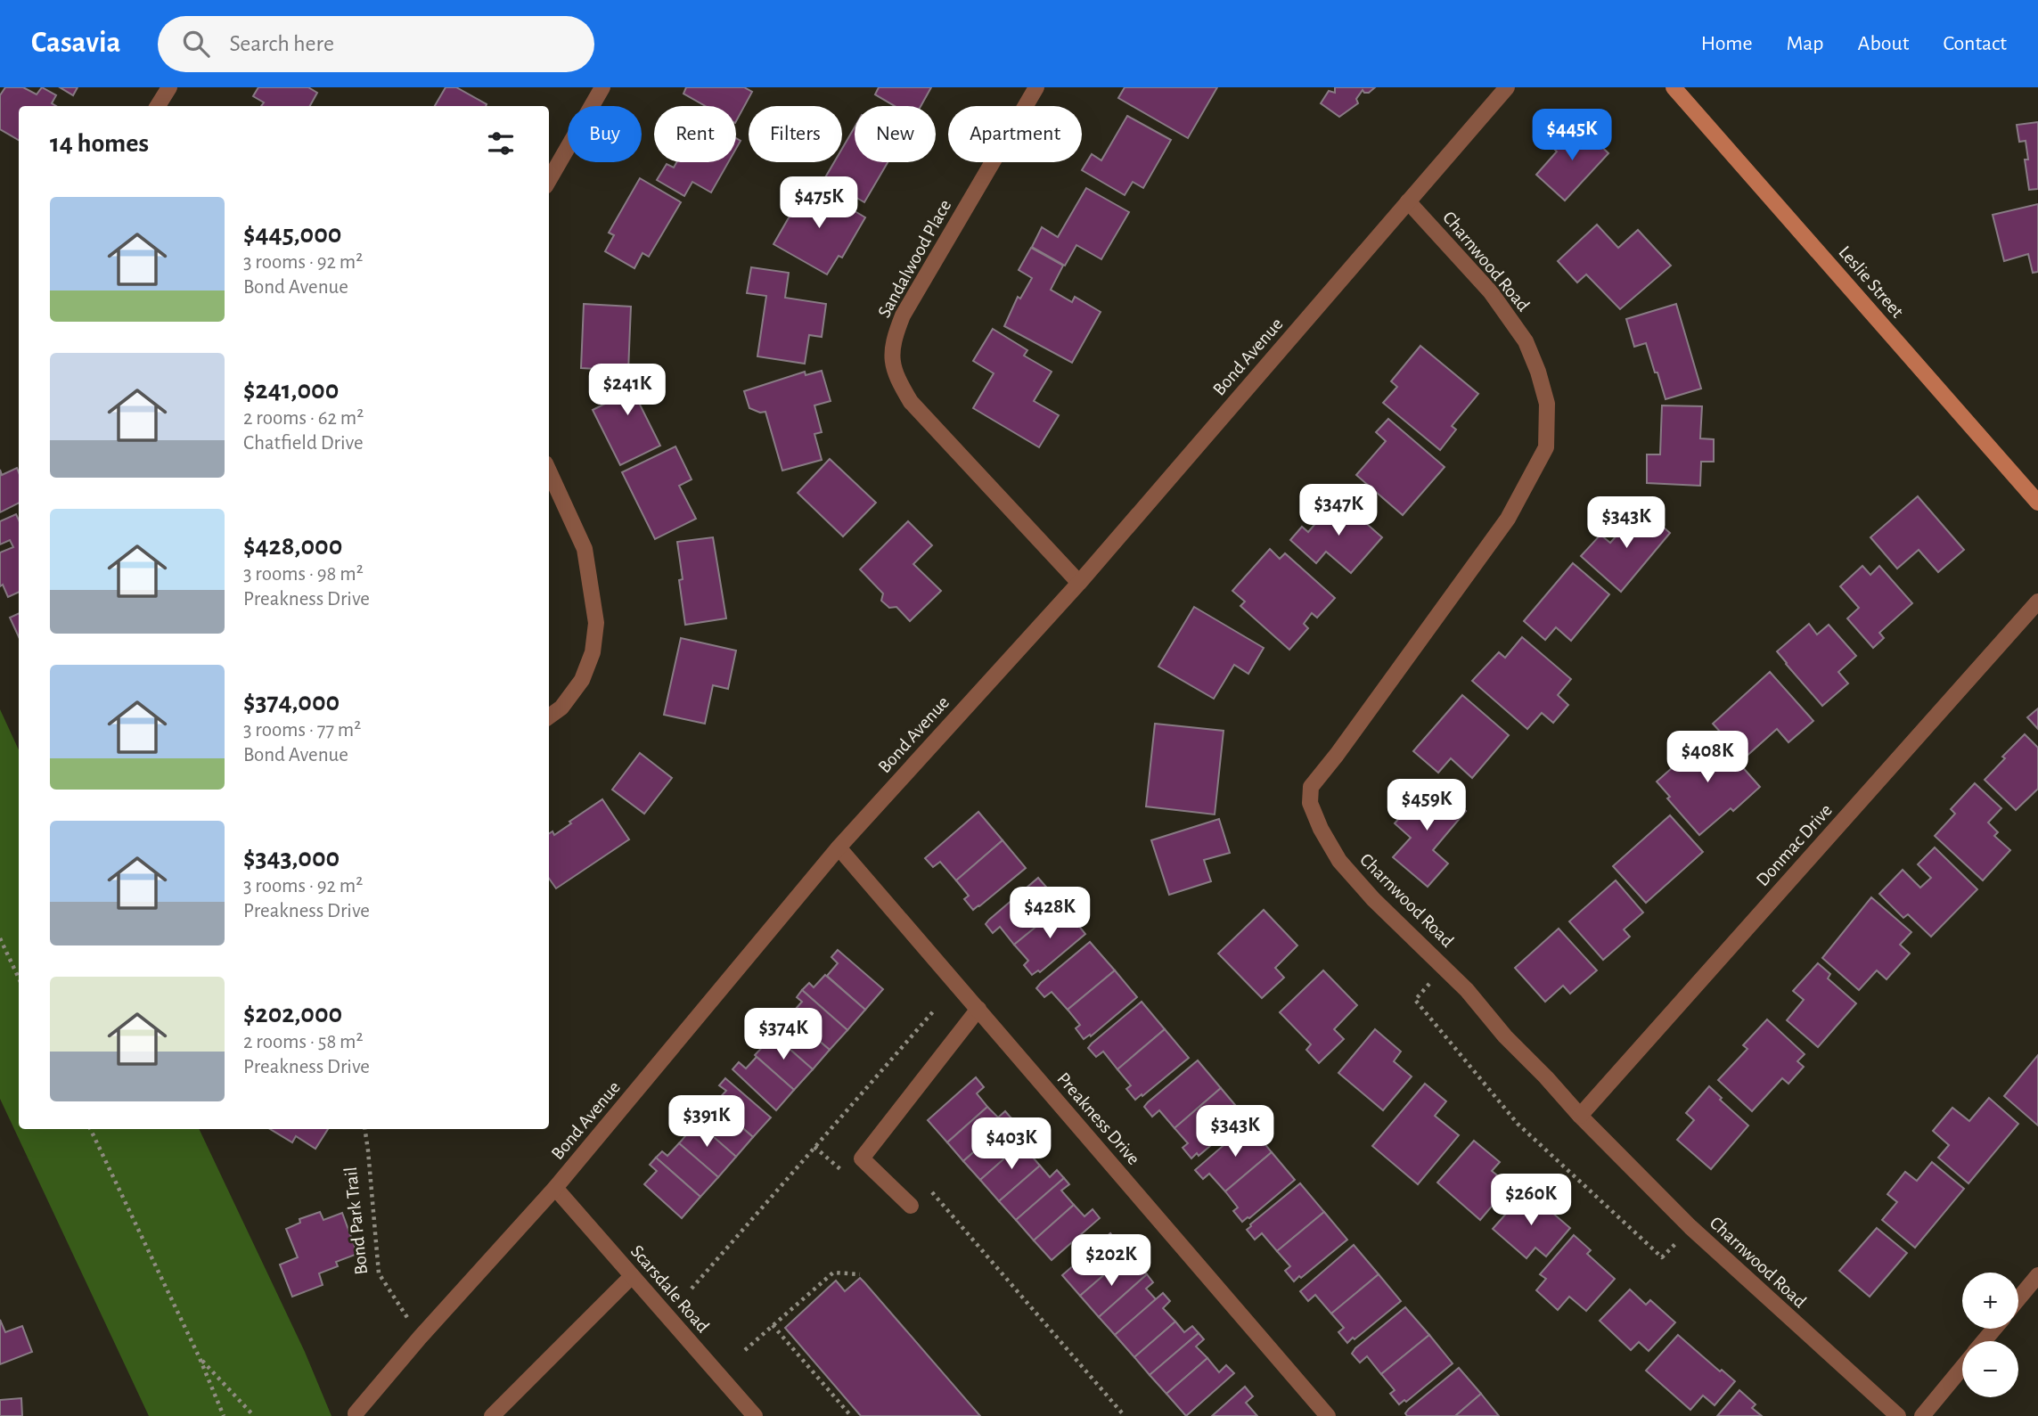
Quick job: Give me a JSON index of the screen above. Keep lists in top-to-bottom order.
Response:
{
  "streets": {
    "main road": ["Leslie Street"],
    "street": [
      "Sandalwood Place",
      "Charnwood Road",
      "Bond Avenue",
      "Donmac Drive",
      "Preakness Drive",
      "Scarsdale Road"
    ],
    "path": ["Bond Park Trail"]
  },
  "crossings": [
    ["Sandalwood Place", "Bond Avenue"],
    ["Charnwood Road", "Bond Avenue"],
    ["Charnwood Road", "Donmac Drive"],
    ["Bond Avenue", "Preakness Drive"],
    ["Bond Avenue", "Bond Park Trail"],
    ["Bond Avenue", "Scarsdale Road"]
  ],
  "page": {
    "header": "Casavia",
    "search": "Search here",
    "nav": [
      "Home",
      "Map",
      "About",
      "Contact"
    ],
    "chip": [
      "Buy",
      "Rent",
      "Filters",
      "New",
      "Apartment"
    ],
    "heading": "14 homes",
    "price": [
      "$445K",
      "$475K",
      "$241K",
      "$347K",
      "$343K",
      "$408K",
      "$459K",
      "$428K",
      "$374K",
      "$391K",
      "$343K",
      "$403K",
      "$260K",
      "$202K"
    ],
    "list": [
      {
        "name": "$445,000",
        "note": "3 rooms · 92 m² · Bond Avenue"
      },
      {
        "name": "$241,000",
        "note": "2 rooms · 62 m² · Chatfield Drive"
      },
      {
        "name": "$428,000",
        "note": "3 rooms · 98 m² · Preakness Drive"
      },
      {
        "name": "$374,000",
        "note": "3 rooms · 77 m² · Bond Avenue"
      },
      {
        "name": "$343,000",
        "note": "3 rooms · 92 m² · Preakness Drive"
      },
      {
        "name": "$202,000",
        "note": "2 rooms · 58 m² · Preakness Drive"
      }
    ],
    "map_buttons": ["+", "−"]
  }
}
